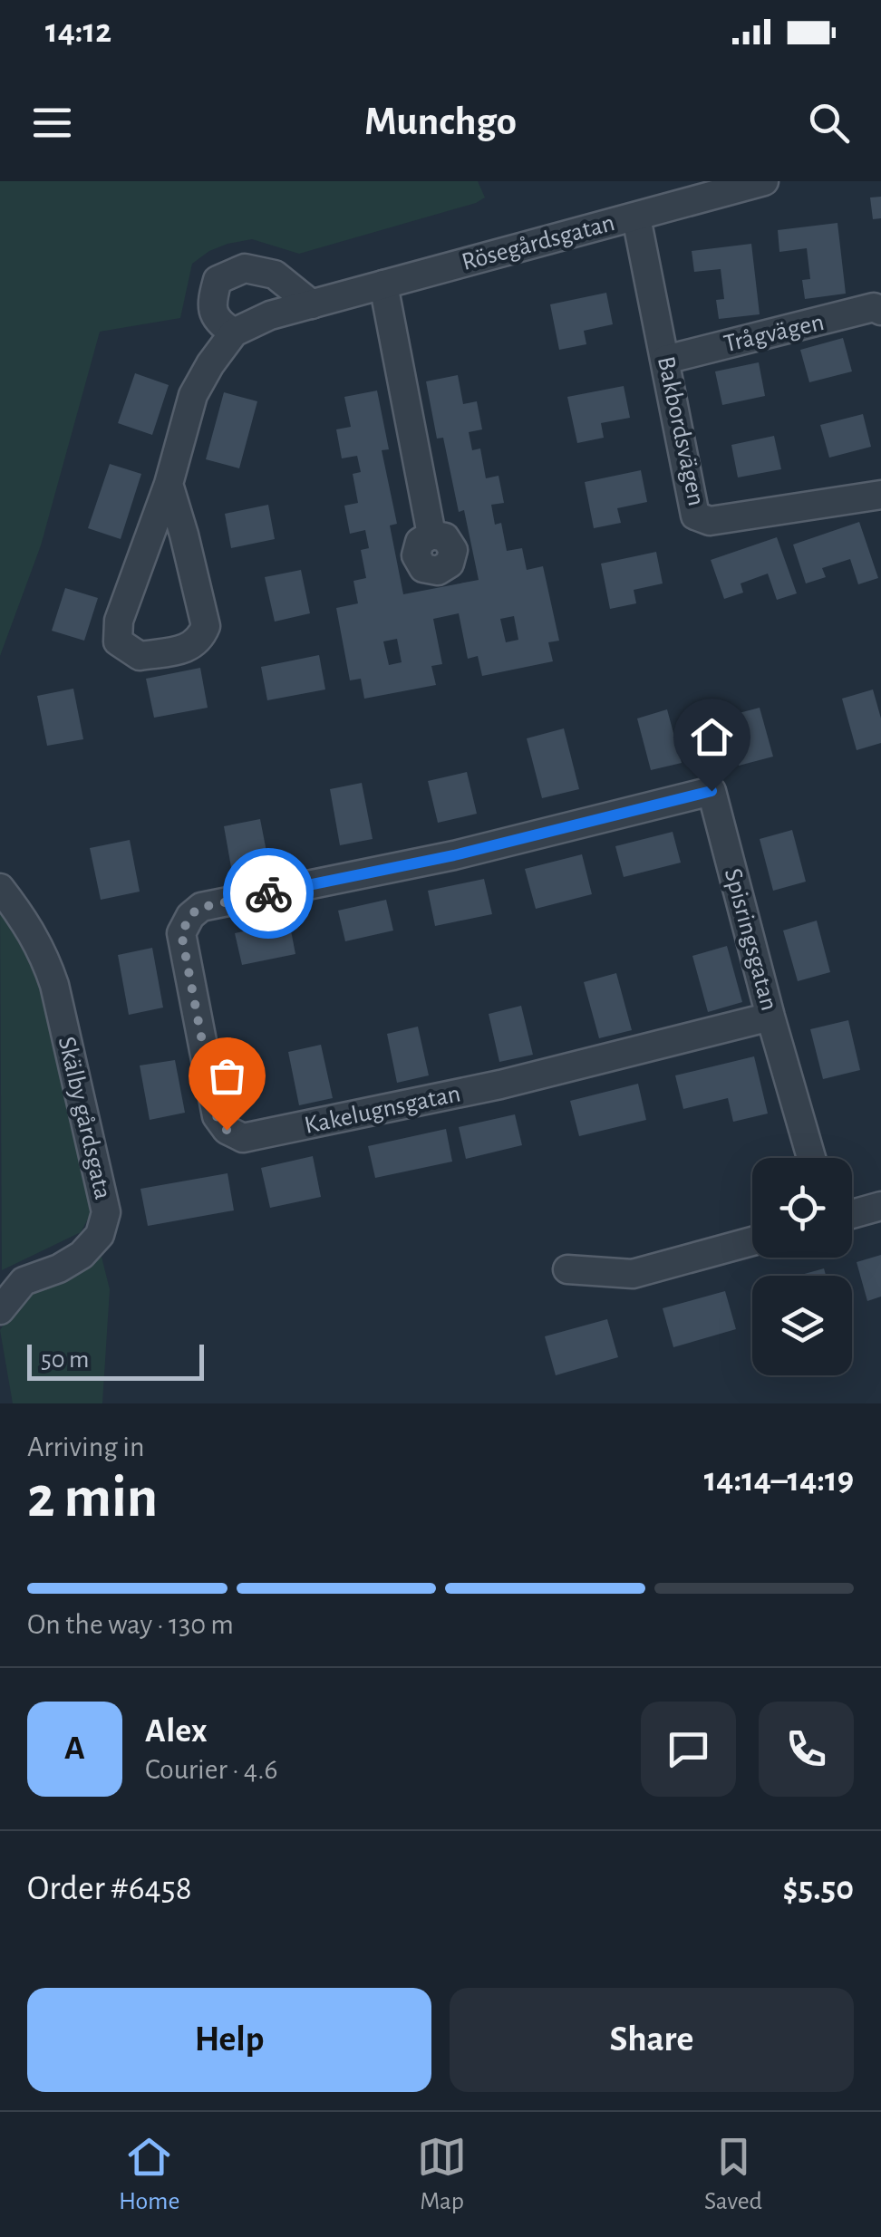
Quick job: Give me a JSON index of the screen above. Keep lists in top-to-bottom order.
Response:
{
  "streets": {
    "street": [
      "Rösegårdsgatan",
      "Trågvägen",
      "Bakbordsvägen",
      "Spisringsgatan",
      "Kakelugnsgatan",
      "Skälby gårdsgata"
    ]
  },
  "crossings": [
    ["Rösegårdsgatan", "Bakbordsvägen"],
    ["Trågvägen", "Bakbordsvägen"],
    ["Spisringsgatan", "Kakelugnsgatan"]
  ],
  "scale_bar": "50 m",
  "page": {
    "status": "14:12",
    "header": "Munchgo",
    "scale": "50 m",
    "heading": ["2 min", "Arriving in", "14:14–14:19"],
    "panel": [
      "Alex",
      "Courier · 4.6",
      "Order #6458",
      "$5.50"
    ],
    "bar": "On the way · 130 m",
    "round": "A",
    "buttons": ["Help", "Share"],
    "tabs": ["Home", "Map", "Saved"]
  }
}
